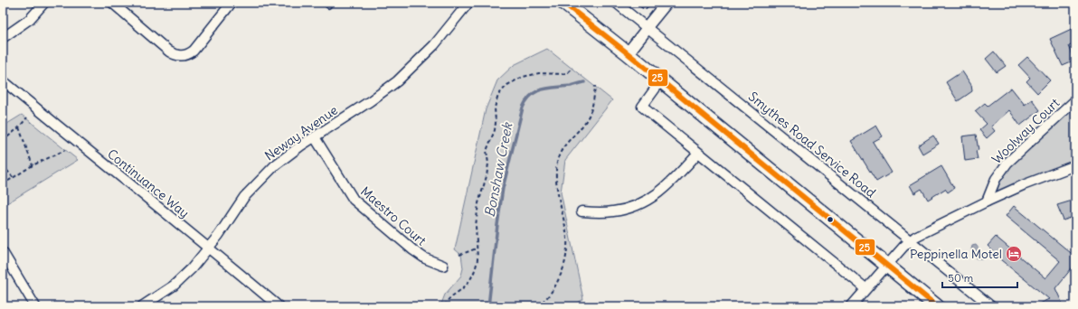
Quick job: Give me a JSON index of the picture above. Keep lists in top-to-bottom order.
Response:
{
  "streets": {
    "street": [
      "Woolway Court",
      "Neway Avenue",
      "Smythes Road Service Road",
      "Continuance Way",
      "Maestro Court"
    ]
  },
  "crossings": [
    ["Neway Avenue", "Continuance Way"],
    ["Neway Avenue", "Maestro Court"]
  ],
  "water": ["Bonshaw Creek"],
  "places": {
    "hotel": ["Peppinella Motel"]
  },
  "lines": ["transit line 25"],
  "scale_bar": "50 m"
}
